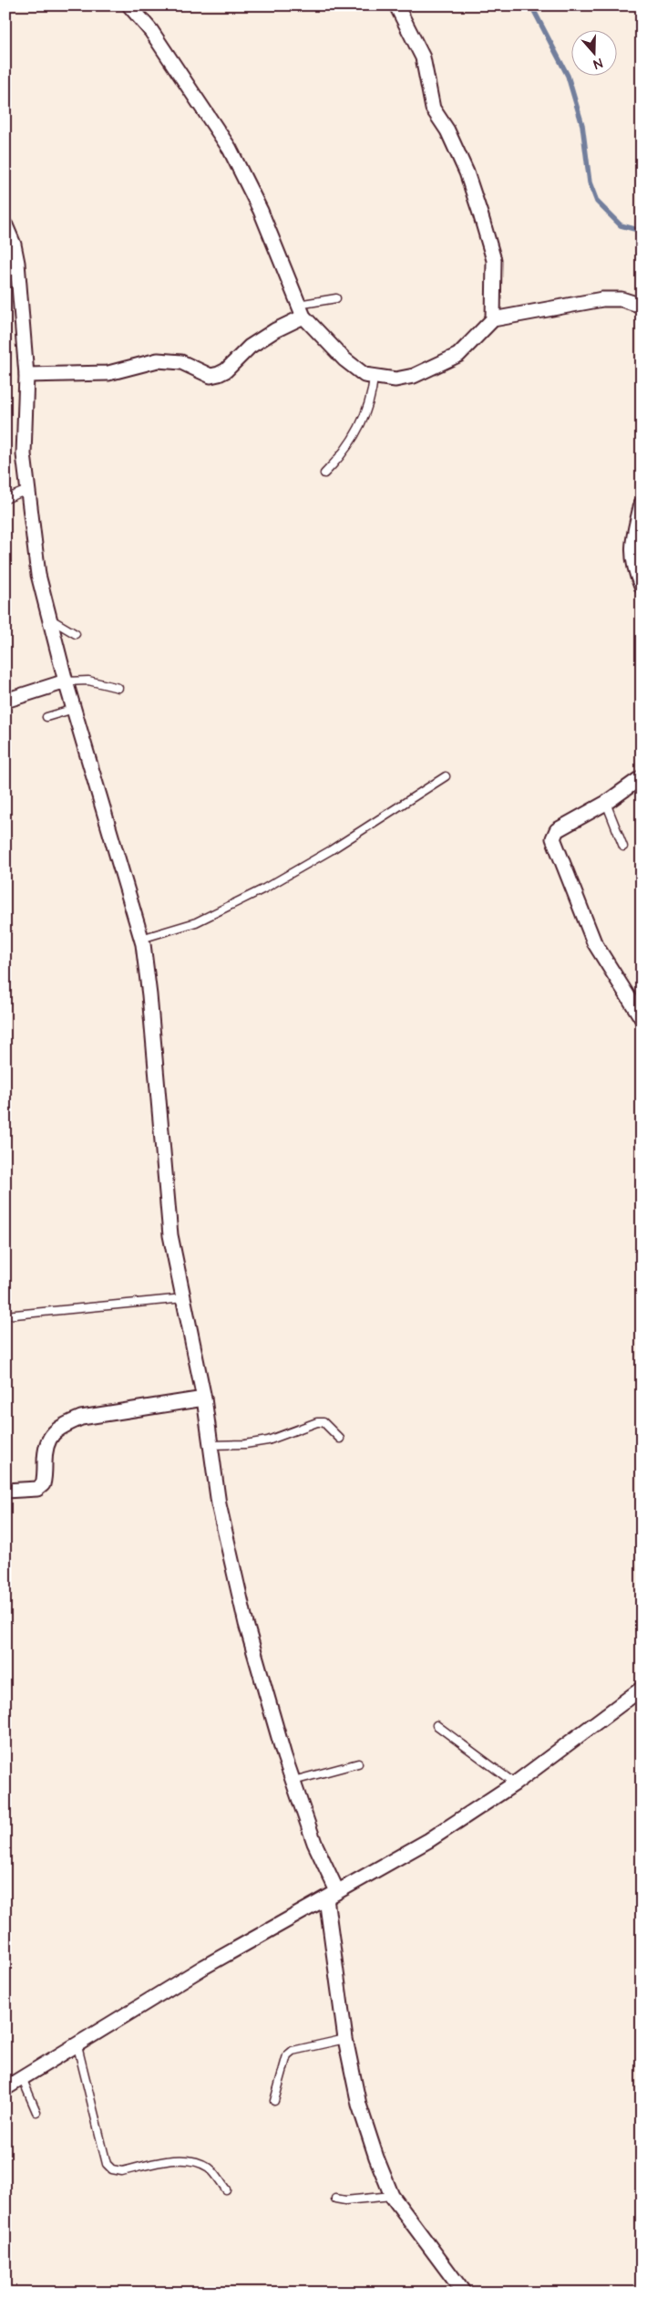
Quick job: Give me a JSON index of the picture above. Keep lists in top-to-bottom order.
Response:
{
  "north": "bottom"
}
